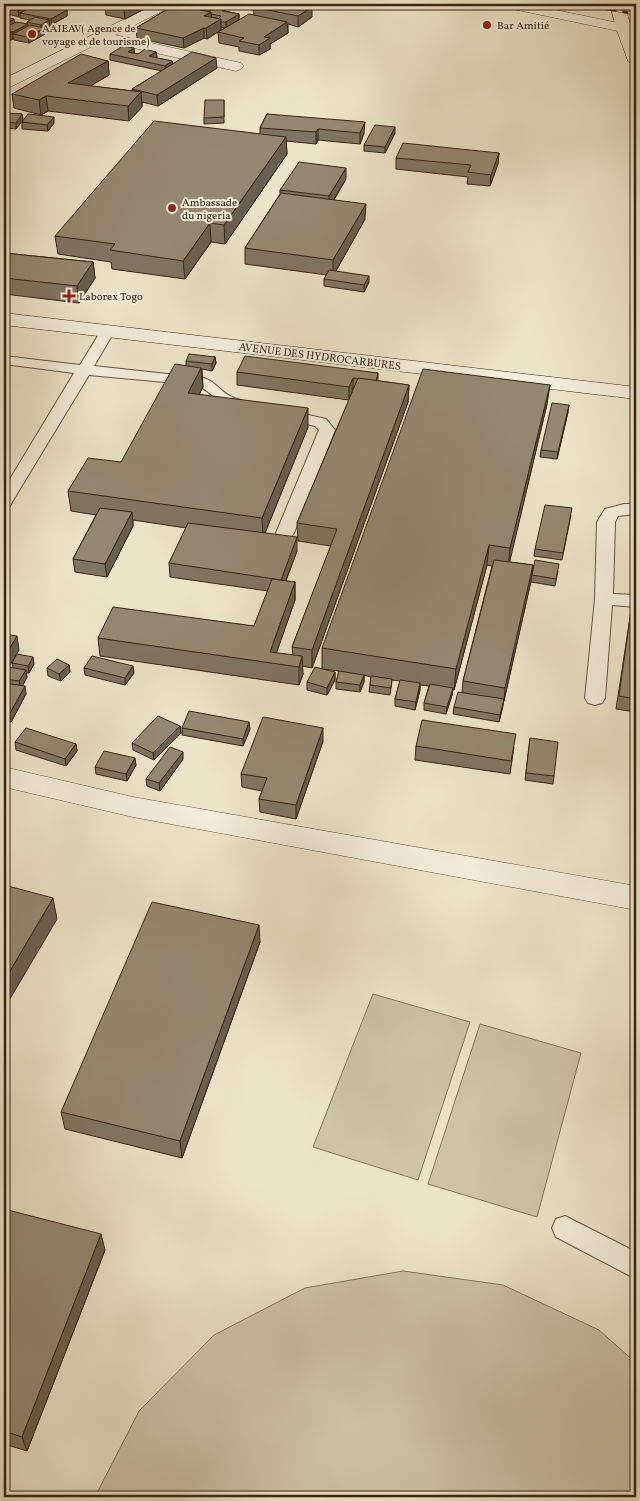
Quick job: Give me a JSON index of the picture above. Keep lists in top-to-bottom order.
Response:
{
  "streets": {
    "street": ["AVENUE DES HYDROCARBURES"]
  },
  "places": {
    "other": ["Bar Amitié", "AAIEAV( Agence de voyage et de tourisme)", "Ambassade du nigeria"],
    "health": ["Laborex Togo"]
  }
}
